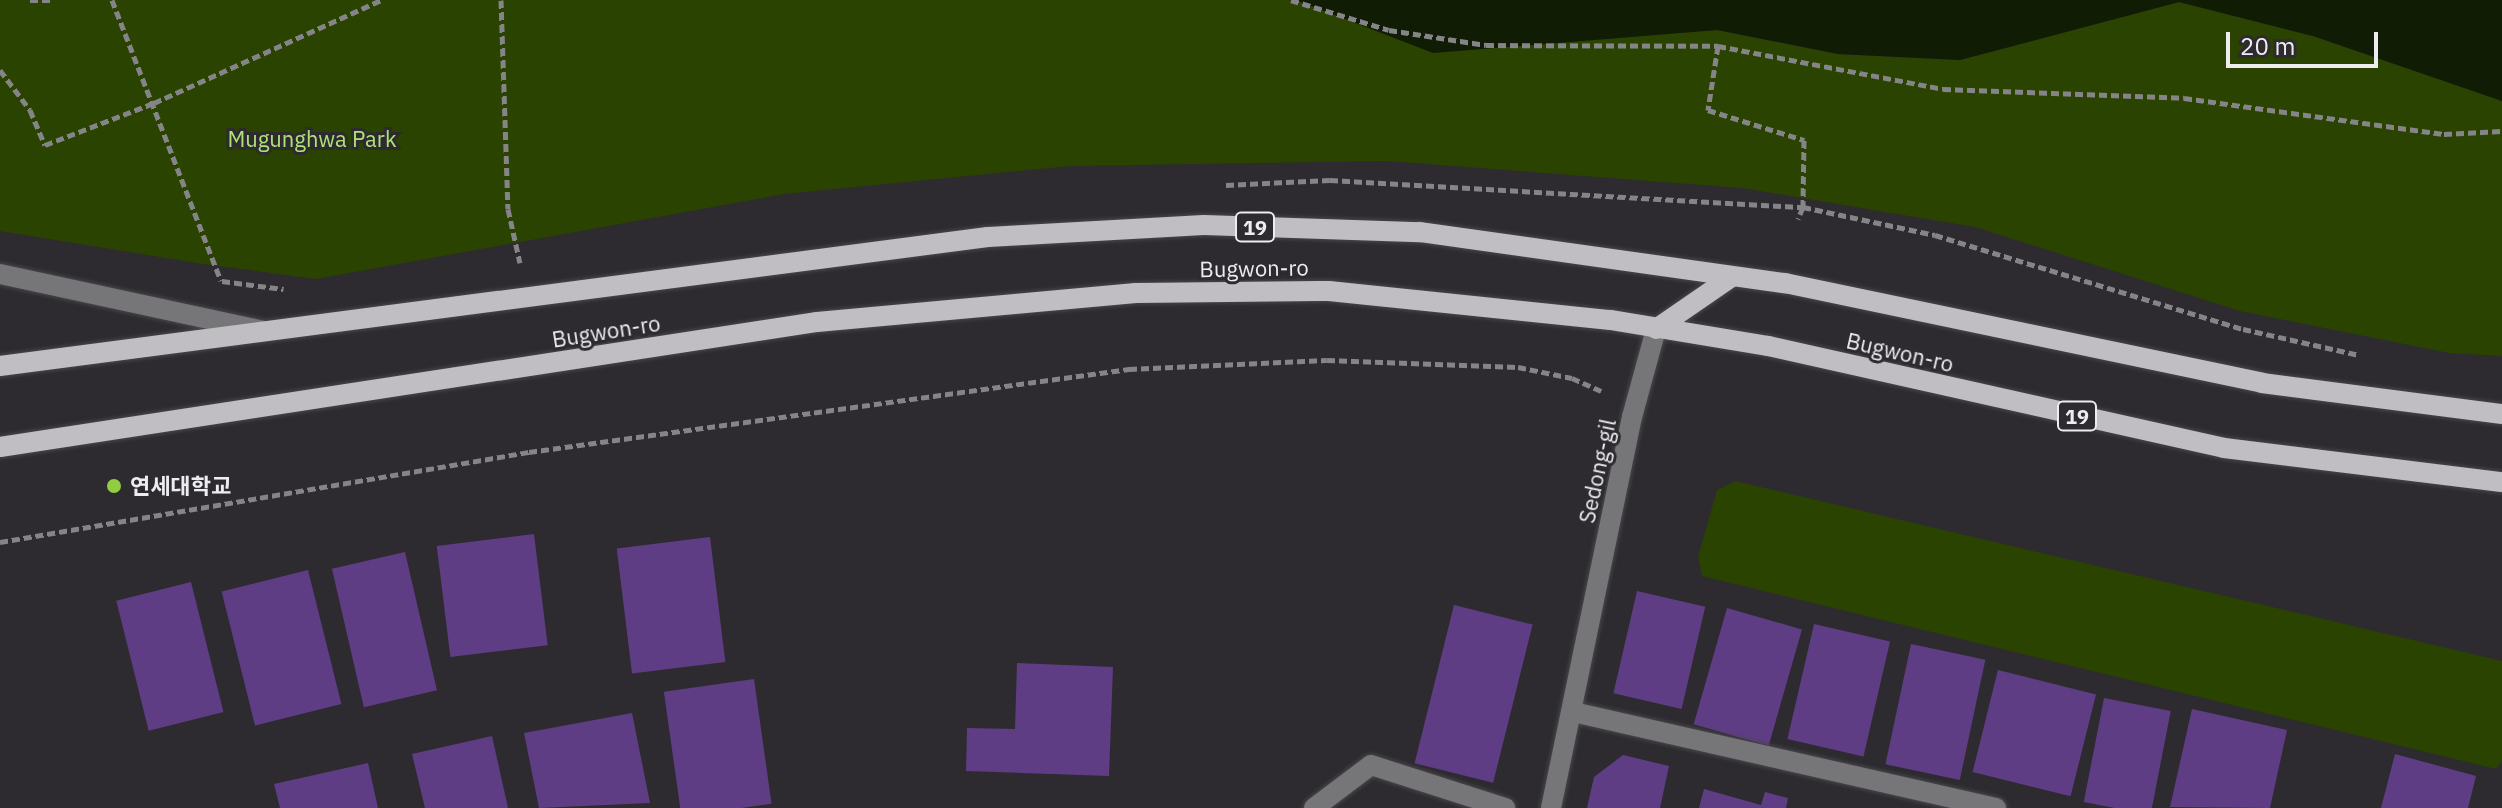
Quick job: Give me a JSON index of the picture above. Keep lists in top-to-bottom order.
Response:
{
  "streets": {
    "main road": ["19", "Bugwon-ro"],
    "street": ["Sedong-gil"]
  },
  "crossings": [
    ["Bugwon-ro", "Sedong-gil"]
  ],
  "parks": ["Mugunghwa Park"],
  "places": ["연세대학교"],
  "scale_bar": "20 m"
}
